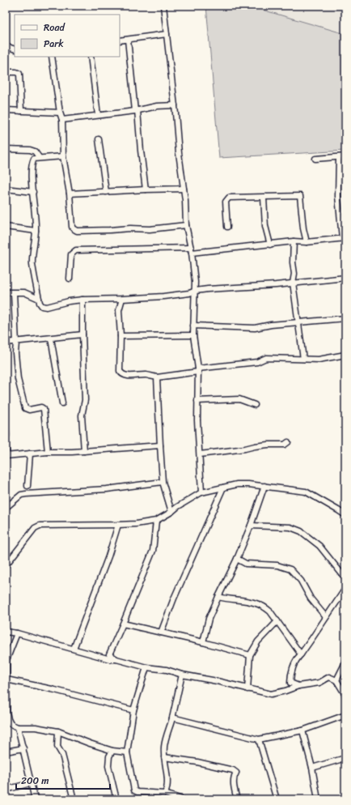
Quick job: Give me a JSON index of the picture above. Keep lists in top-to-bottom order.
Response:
{
  "legend": ["Road", "Park"],
  "scale_bar": "200 m"
}
